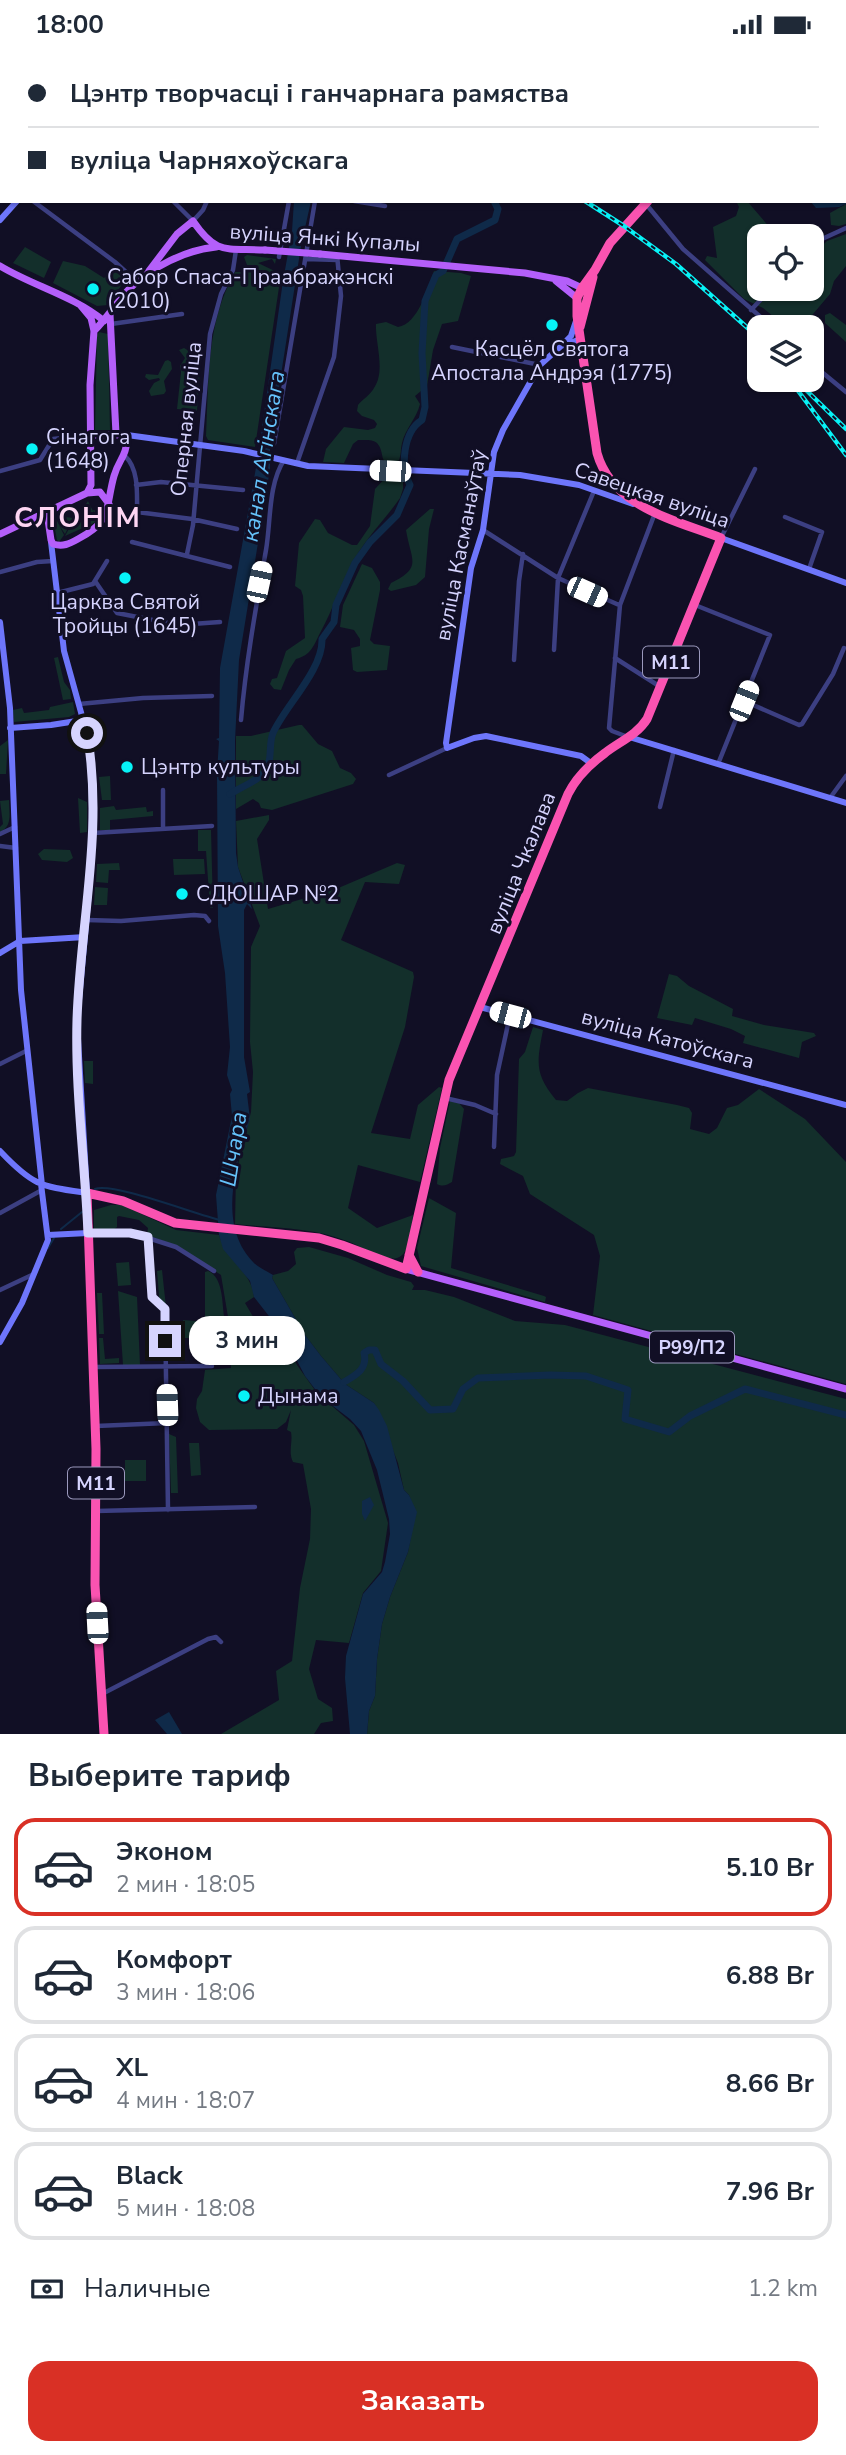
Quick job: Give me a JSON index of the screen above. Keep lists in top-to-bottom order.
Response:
{
  "streets": {
    "highway": ["Савецкая вуліца", "М11", "вуліца Чкалава"],
    "main road": [
      "вуліца Янкі Купалы",
      "вуліца Касманаўтаў",
      "вуліца Катоўскага",
      "Р99/П2"
    ],
    "street": ["Оперная вуліца"]
  },
  "crossings": [
    ["вуліца Янкі Купалы", "Оперная вуліца"],
    ["Оперная вуліца", "Савецкая вуліца"],
    ["Савецкая вуліца", "вуліца Касманаўтаў"],
    ["Савецкая вуліца", "вуліца Чкалава"],
    ["вуліца Чкалава", "вуліца Катоўскага"],
    ["вуліца Чкалава", "Р99/П2"]
  ],
  "districts": ["СЛОНІМ"],
  "water": ["канал Агінскага", "Шчара"],
  "places": [
    "Сабор Спаса-Праабражэнскі (2010)",
    "Касцёл Святога Апостала Андрэя (1775)",
    "Сінагога (1648)",
    "Царква Святой Тройцы (1645)",
    "Цэнтр культуры",
    "СДЮШАР №2",
    "Дынама"
  ],
  "page": {
    "status": "18:00",
    "banner": ["Цэнтр творчасці і ганчарнага рамяства", "вуліца Чарняхоўскага"],
    "bubble": "3 мин",
    "heading": "Выберите тариф",
    "list": [
      {
        "name": "Эконом",
        "note": "2 мин · 18:05",
        "value": "5.10 Br"
      },
      {
        "name": "Комфорт",
        "note": "3 мин · 18:06",
        "value": "6.88 Br"
      },
      {
        "name": "XL",
        "note": "4 мин · 18:07",
        "value": "8.66 Br"
      },
      {
        "name": "Black",
        "note": "5 мин · 18:08",
        "value": "7.96 Br"
      }
    ],
    "pay": ["Наличные", "1.2 km"],
    "buttons": "Заказать"
  }
}
